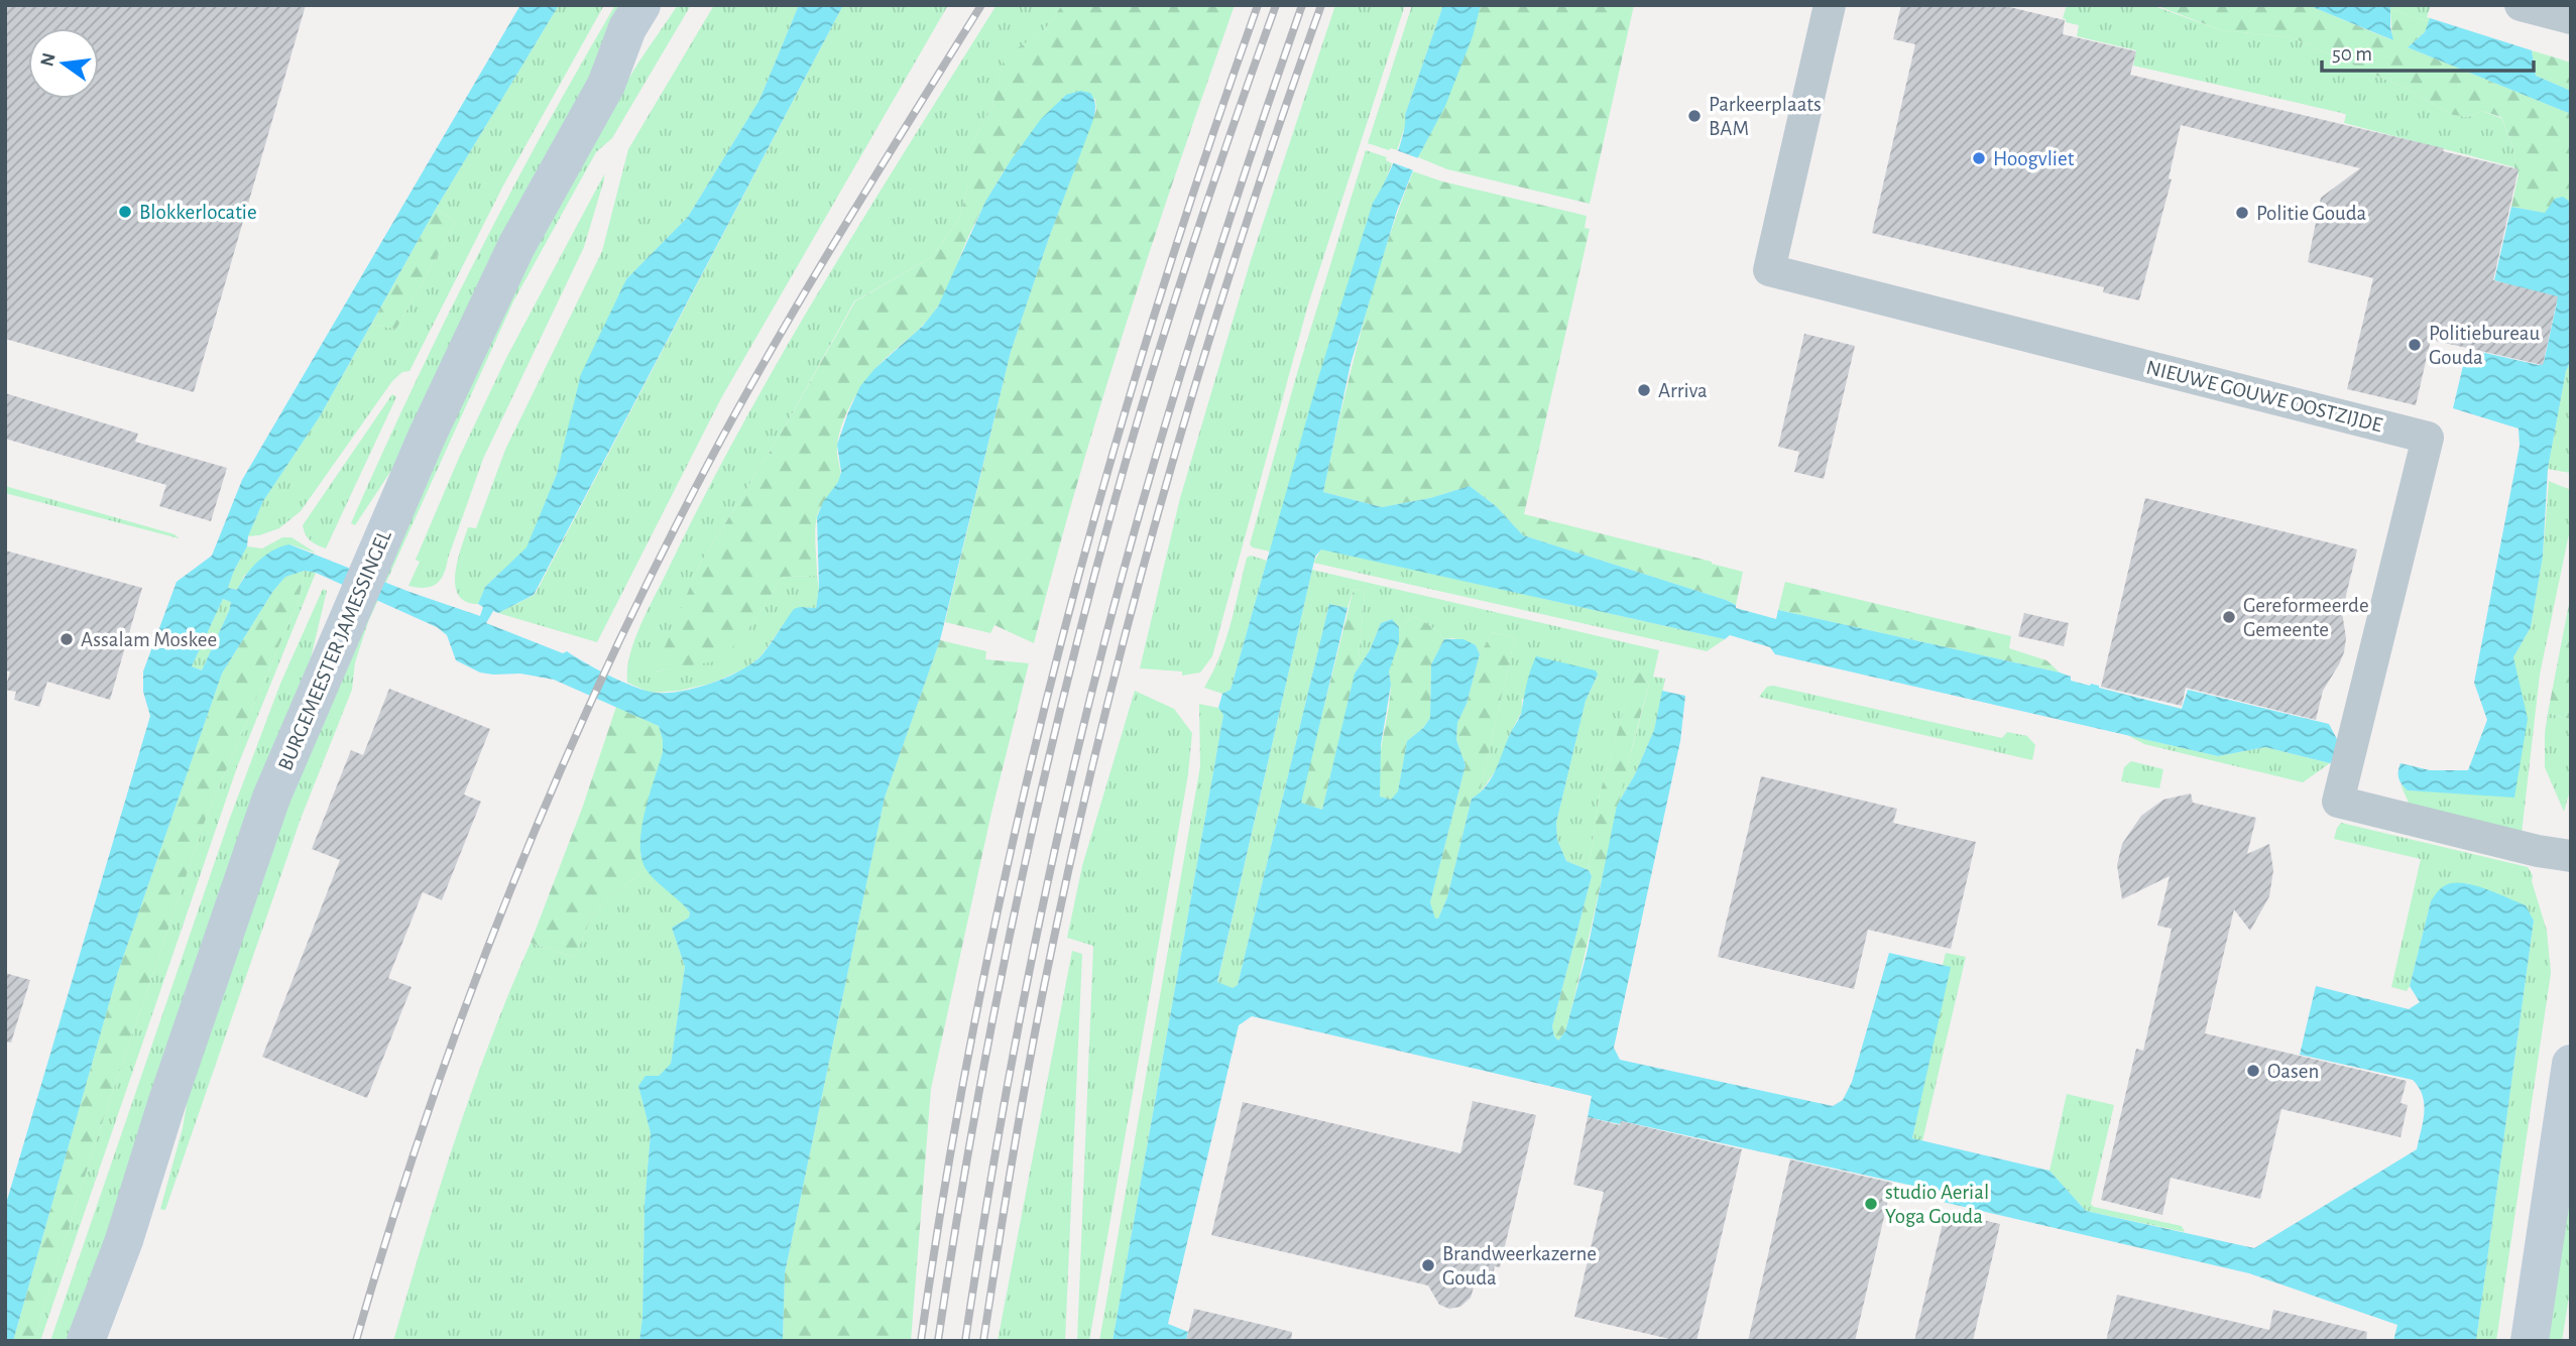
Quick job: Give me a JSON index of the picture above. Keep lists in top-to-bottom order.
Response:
{
  "streets": {
    "main road": ["BURGEMEESTER JAMESSINGEL"],
    "street": ["NIEUWE GOUWE OOSTZIJDE"]
  },
  "places": [
    "Parkeerplaats BAM",
    "Hoogvliet",
    "Blokkerlocatie",
    "Politie Gouda",
    "Politiebureau Gouda",
    "Arriva",
    "Gereformeerde Gemeente",
    "Assalam Moskee",
    "Oasen",
    "studio Aerial Yoga Gouda",
    "Brandweerkazerne Gouda"
  ],
  "scale_bar": "50 m",
  "north": "left"
}
